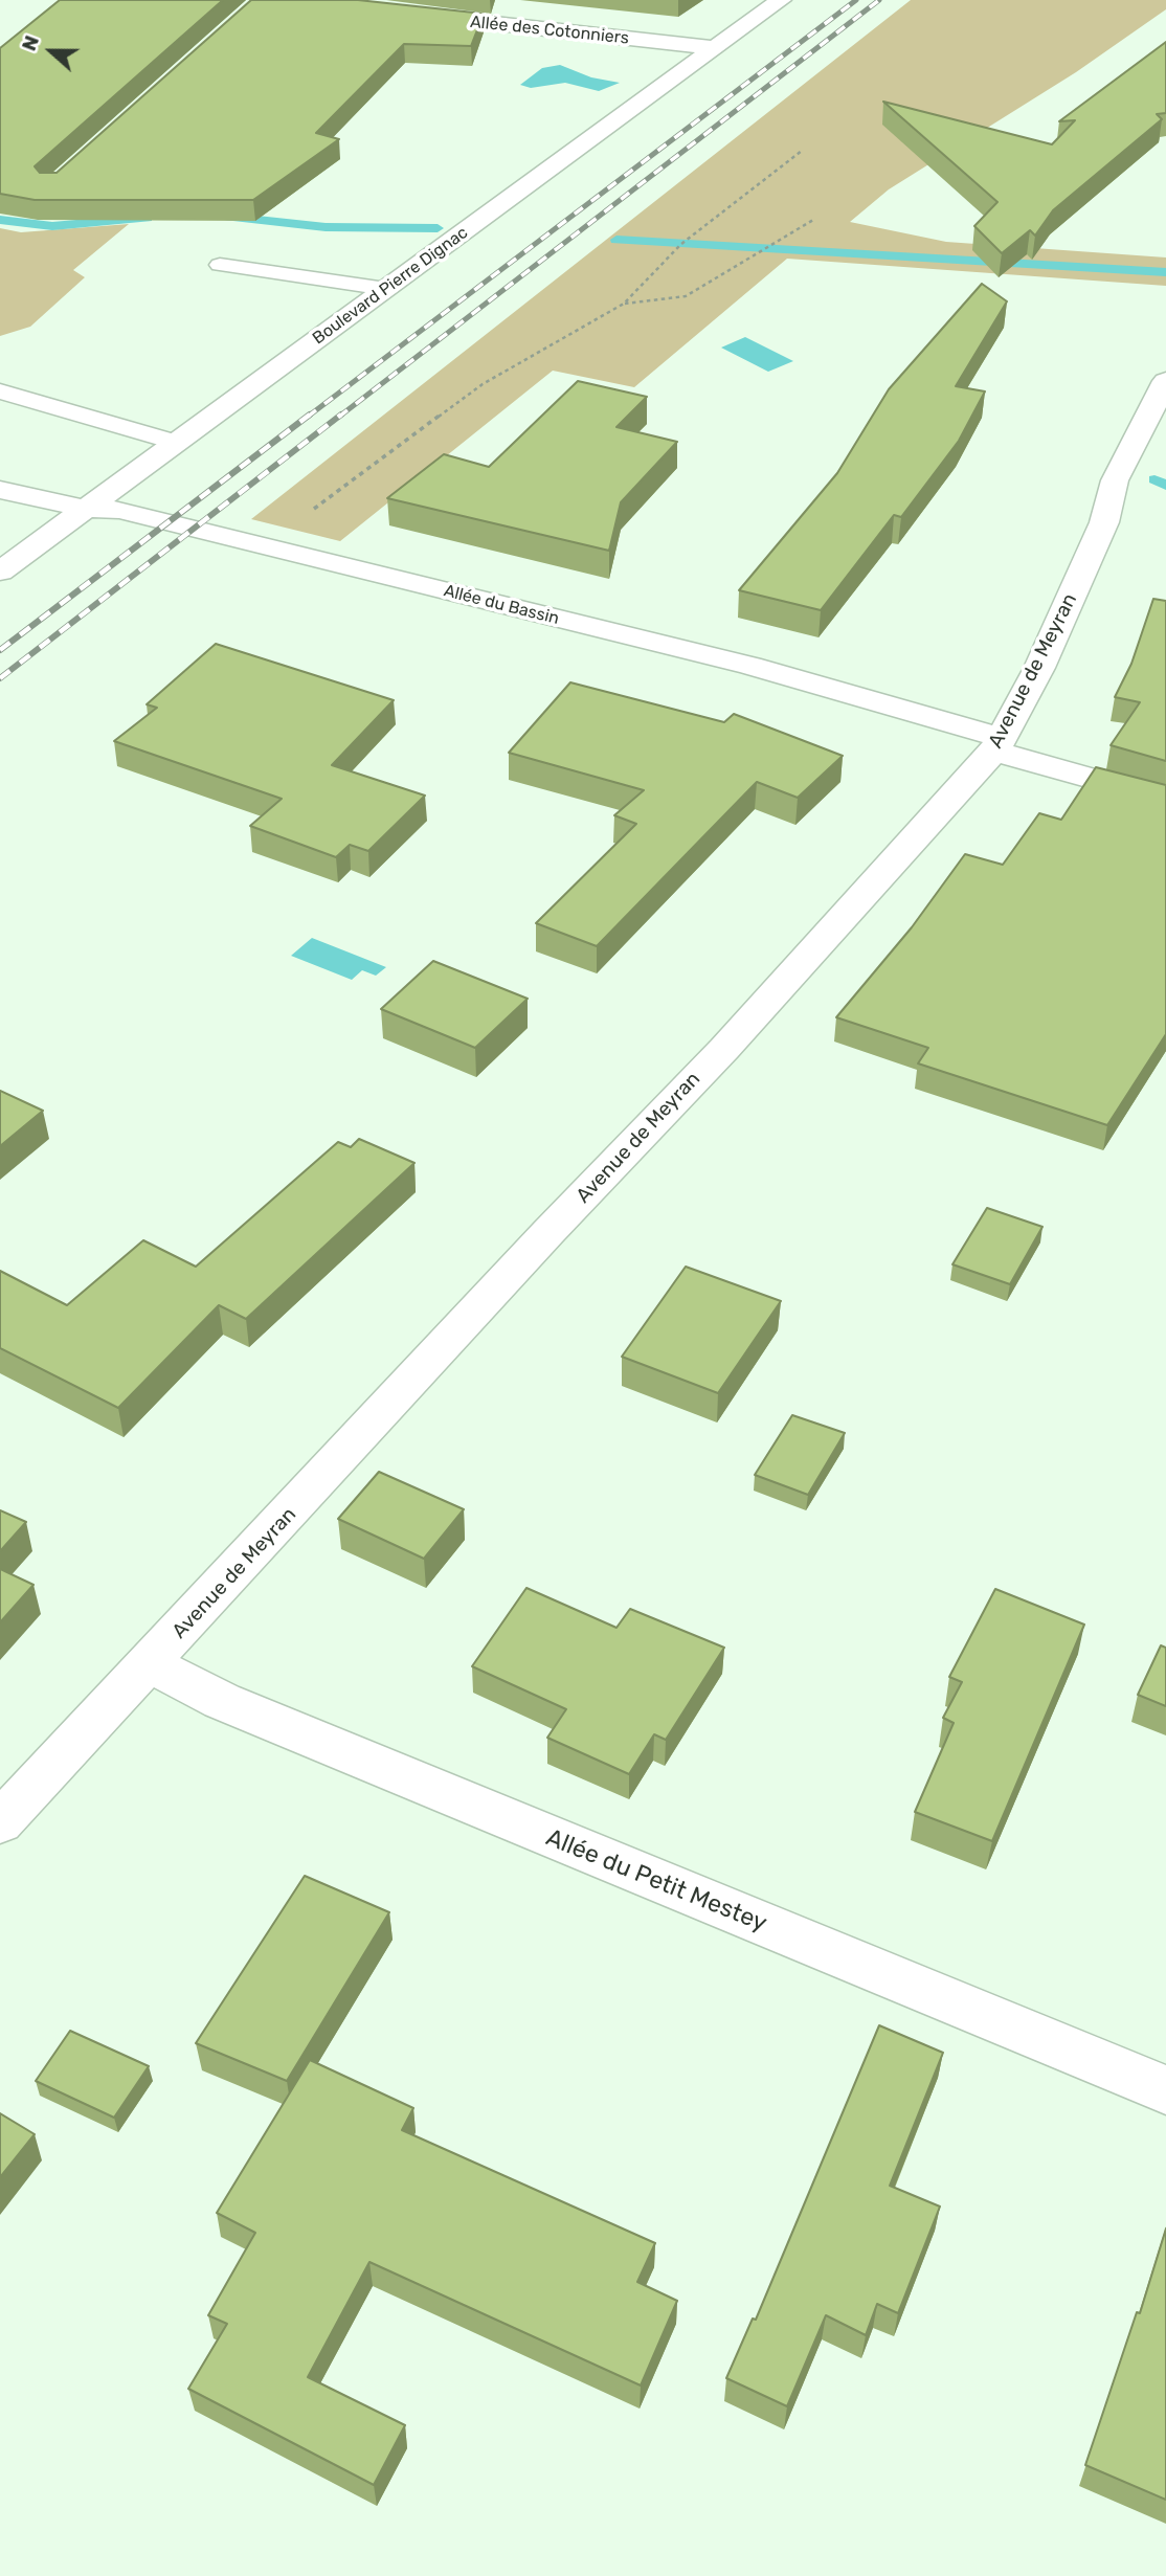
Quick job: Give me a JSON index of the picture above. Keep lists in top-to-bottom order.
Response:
{
  "streets": {
    "street": [
      "Allée des Cotonniers",
      "Boulevard Pierre Dignac",
      "Allée du Bassin",
      "Avenue de Meyran",
      "Allée du Petit Mestey"
    ]
  },
  "crossings": [
    ["Allée des Cotonniers", "Boulevard Pierre Dignac"],
    ["Boulevard Pierre Dignac", "Allée du Bassin"],
    ["Allée du Bassin", "Avenue de Meyran"],
    ["Avenue de Meyran", "Allée du Petit Mestey"]
  ],
  "north": "left"
}
